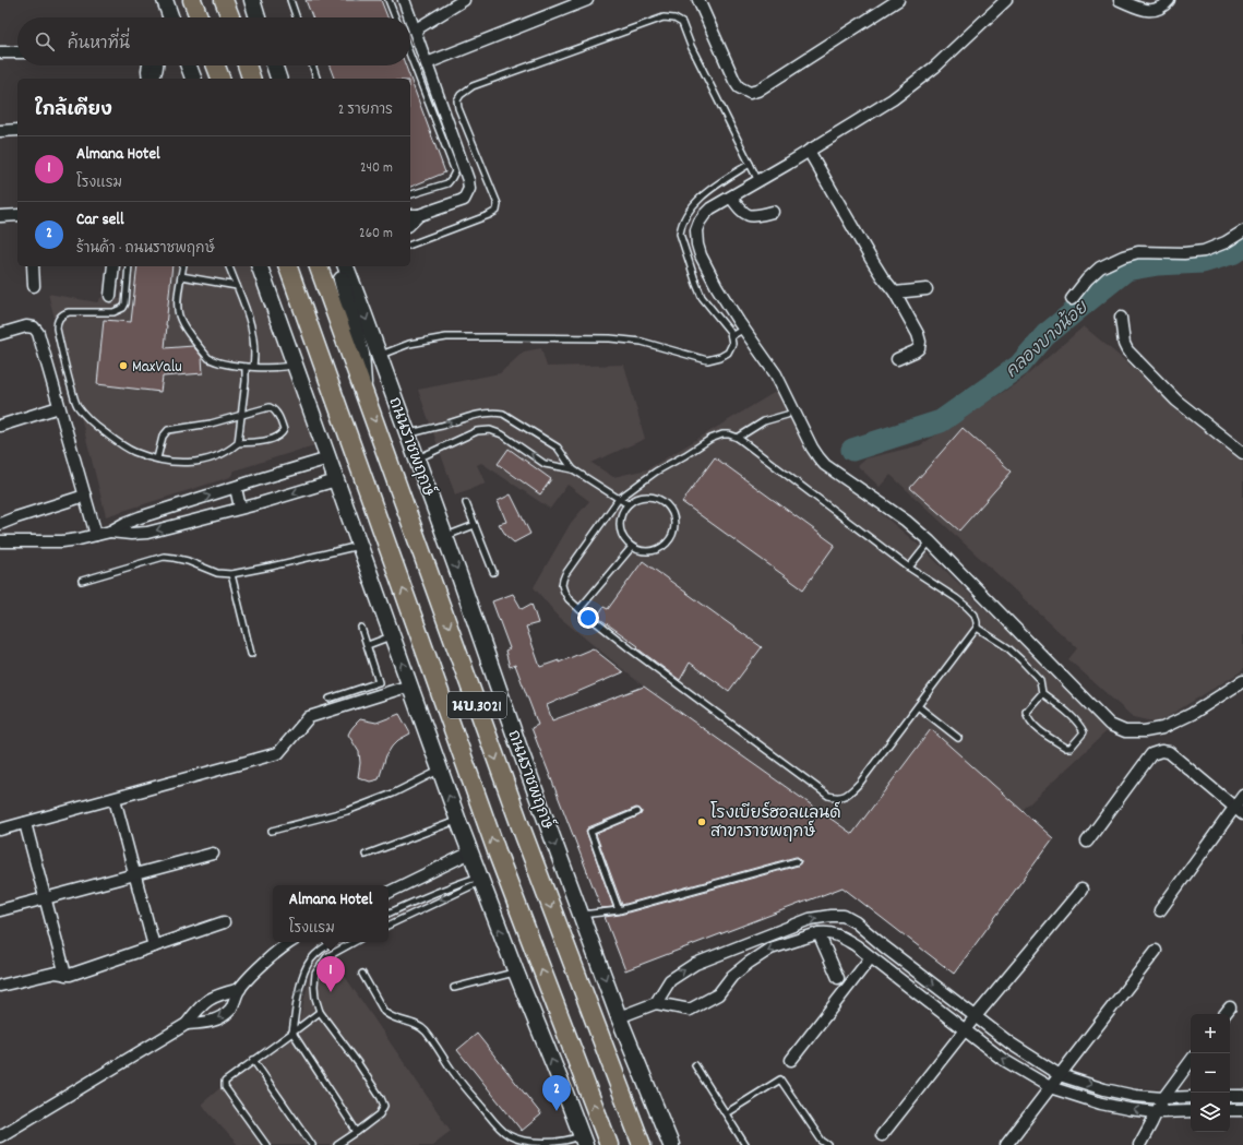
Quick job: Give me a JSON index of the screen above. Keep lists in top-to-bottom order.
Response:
{
  "streets": {
    "main road": ["ถนนราชพฤกษ์", "นบ.3021"]
  },
  "water": ["คลองบางน้อย"],
  "places": ["MaxValu", "โรงเบียร์ฮอลแลนด์ สาขาราชพฤกษ์"],
  "page": {
    "search": "ค้นหาที่นี่",
    "heading": ["ใกล้เคียง", "2 รายการ"],
    "list": [
      {
        "mark": "1",
        "name": "Almana Hotel",
        "note": "โรงแรม",
        "value": "240 m"
      },
      {
        "mark": "2",
        "name": "Car sell",
        "note": "ร้านค้า · ถนนราชพฤกษ์",
        "value": "260 m"
      }
    ],
    "popup": ["Almana Hotel", "โรงแรม"],
    "pins": ["1", "2"],
    "map_buttons": ["+", "−"]
  }
}
